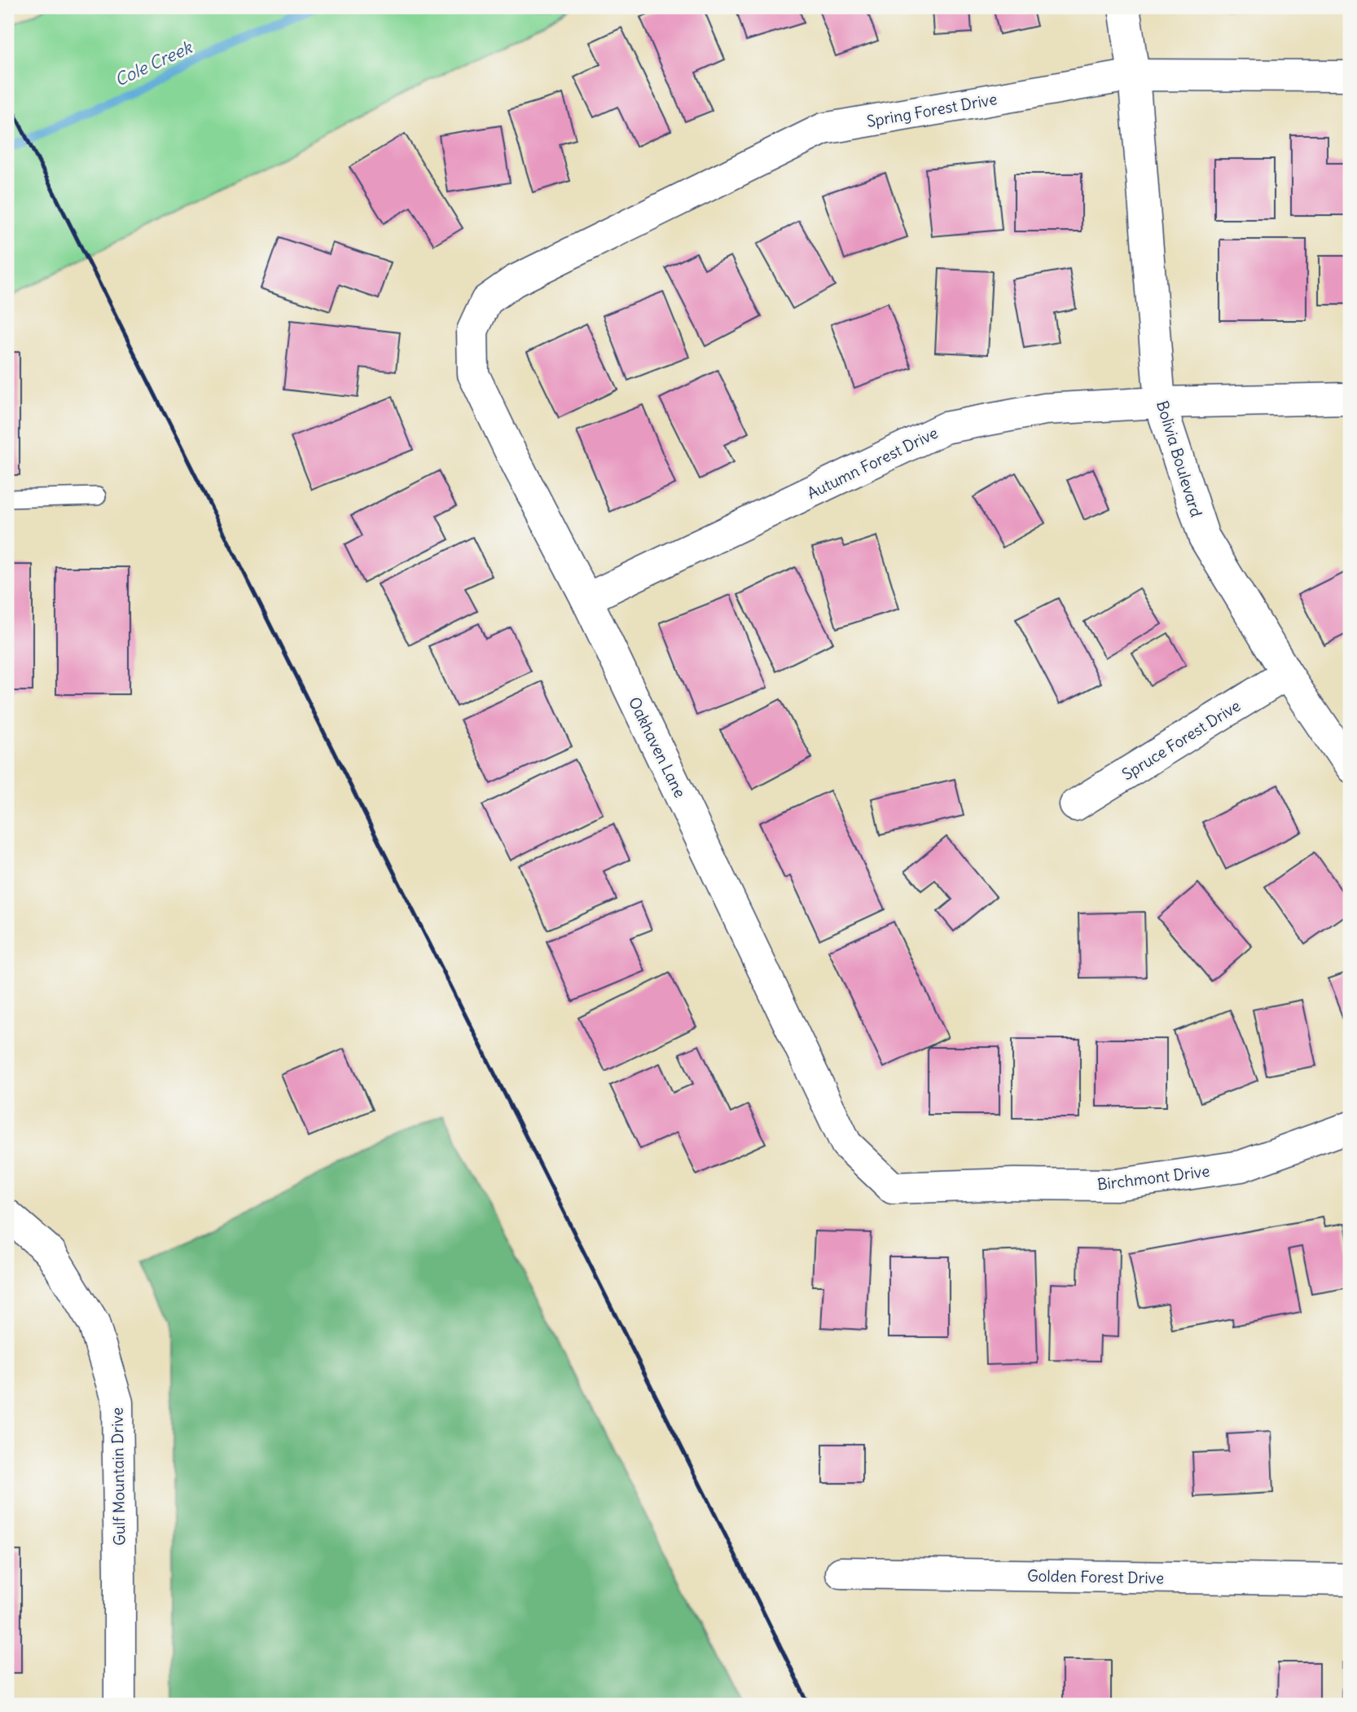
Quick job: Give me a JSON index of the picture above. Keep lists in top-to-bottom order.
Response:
{
  "streets": {
    "street": [
      "Spring Forest Drive",
      "Bolivia Boulevard",
      "Autumn Forest Drive",
      "Spruce Forest Drive",
      "Oakhaven Lane",
      "Birchmont Drive",
      "Gulf Mountain Drive",
      "Golden Forest Drive"
    ]
  },
  "crossings": [
    ["Spring Forest Drive", "Bolivia Boulevard"],
    ["Spring Forest Drive", "Oakhaven Lane"],
    ["Bolivia Boulevard", "Autumn Forest Drive"],
    ["Bolivia Boulevard", "Spruce Forest Drive"],
    ["Autumn Forest Drive", "Oakhaven Lane"],
    ["Oakhaven Lane", "Birchmont Drive"]
  ],
  "water": ["Cole Creek"]
}
